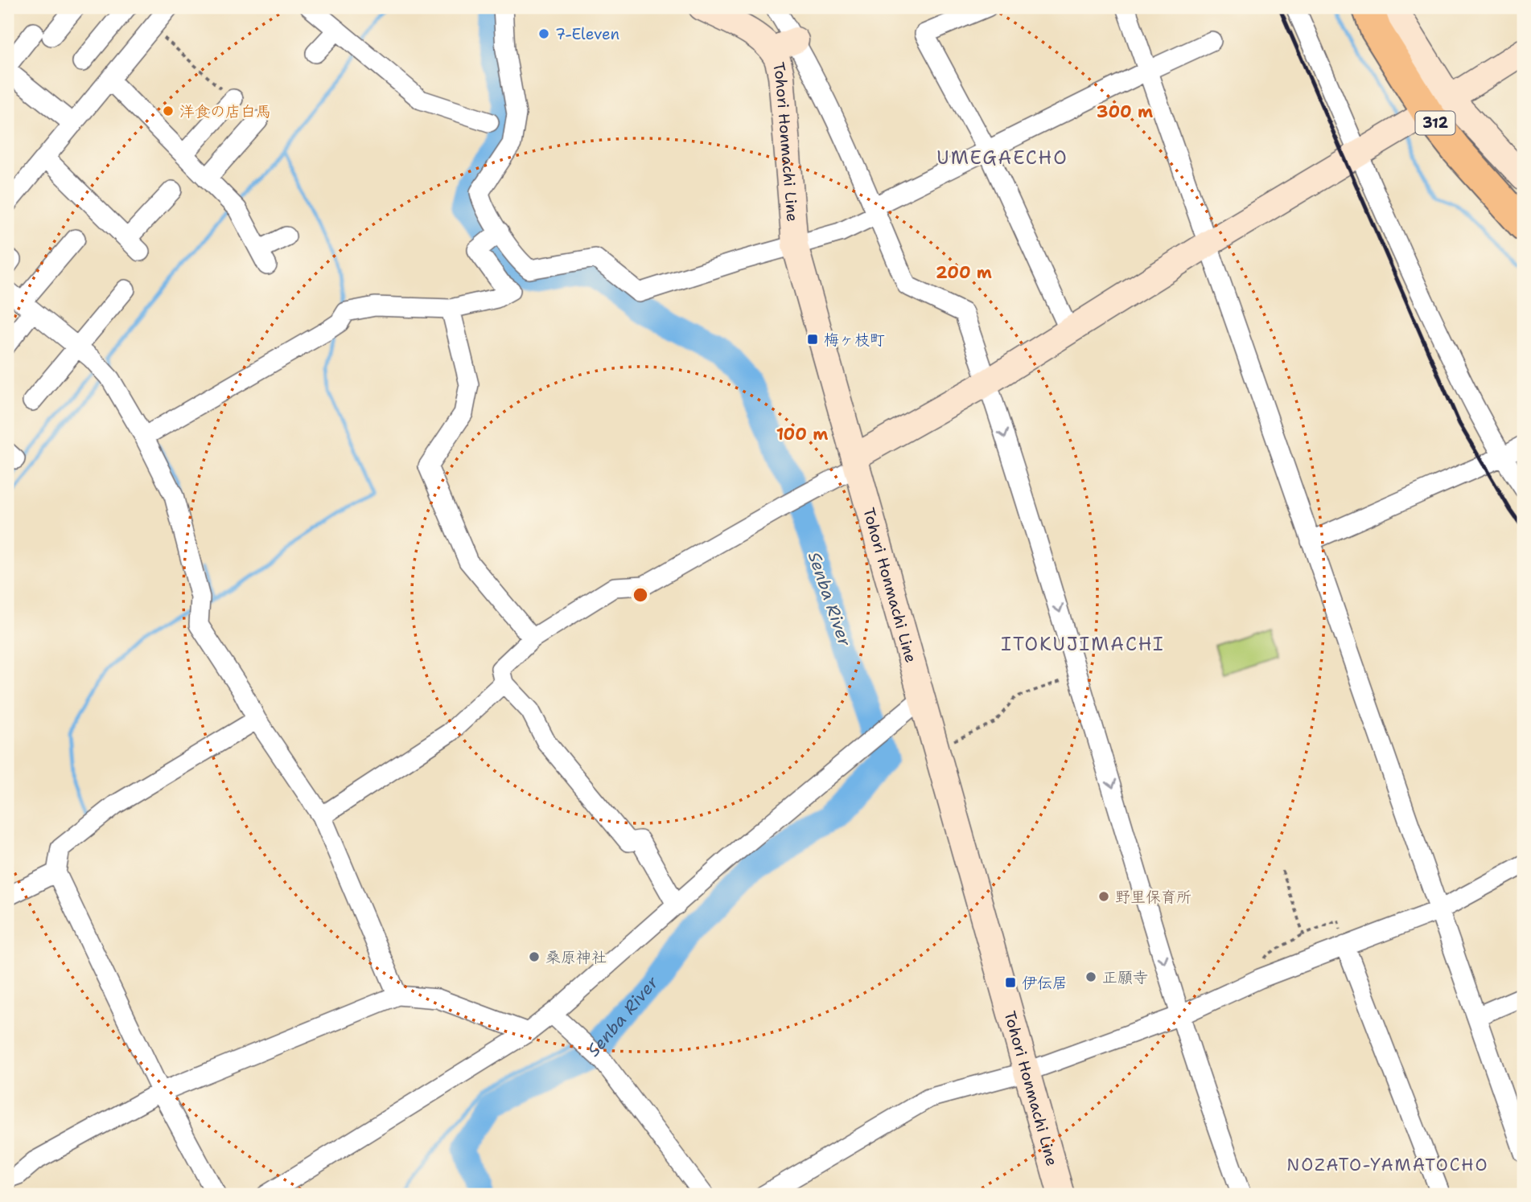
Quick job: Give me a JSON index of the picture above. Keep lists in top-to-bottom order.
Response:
{
  "streets": {
    "highway": ["312"],
    "main road": ["Tohori Honmachi Line"]
  },
  "districts": ["UMEGAECHO", "ITOKUJIMACHI", "NOZATO-YAMATOCHO"],
  "water": ["Senba River"],
  "places": {
    "other": [
      "7-Eleven",
      "洋食の店白馬",
      "野里保育所",
      "桑原神社",
      "正願寺"
    ],
    "transit": ["梅ヶ枝町", "伊伝居"]
  },
  "rings": ["300 m", "200 m", "100 m"]
}
